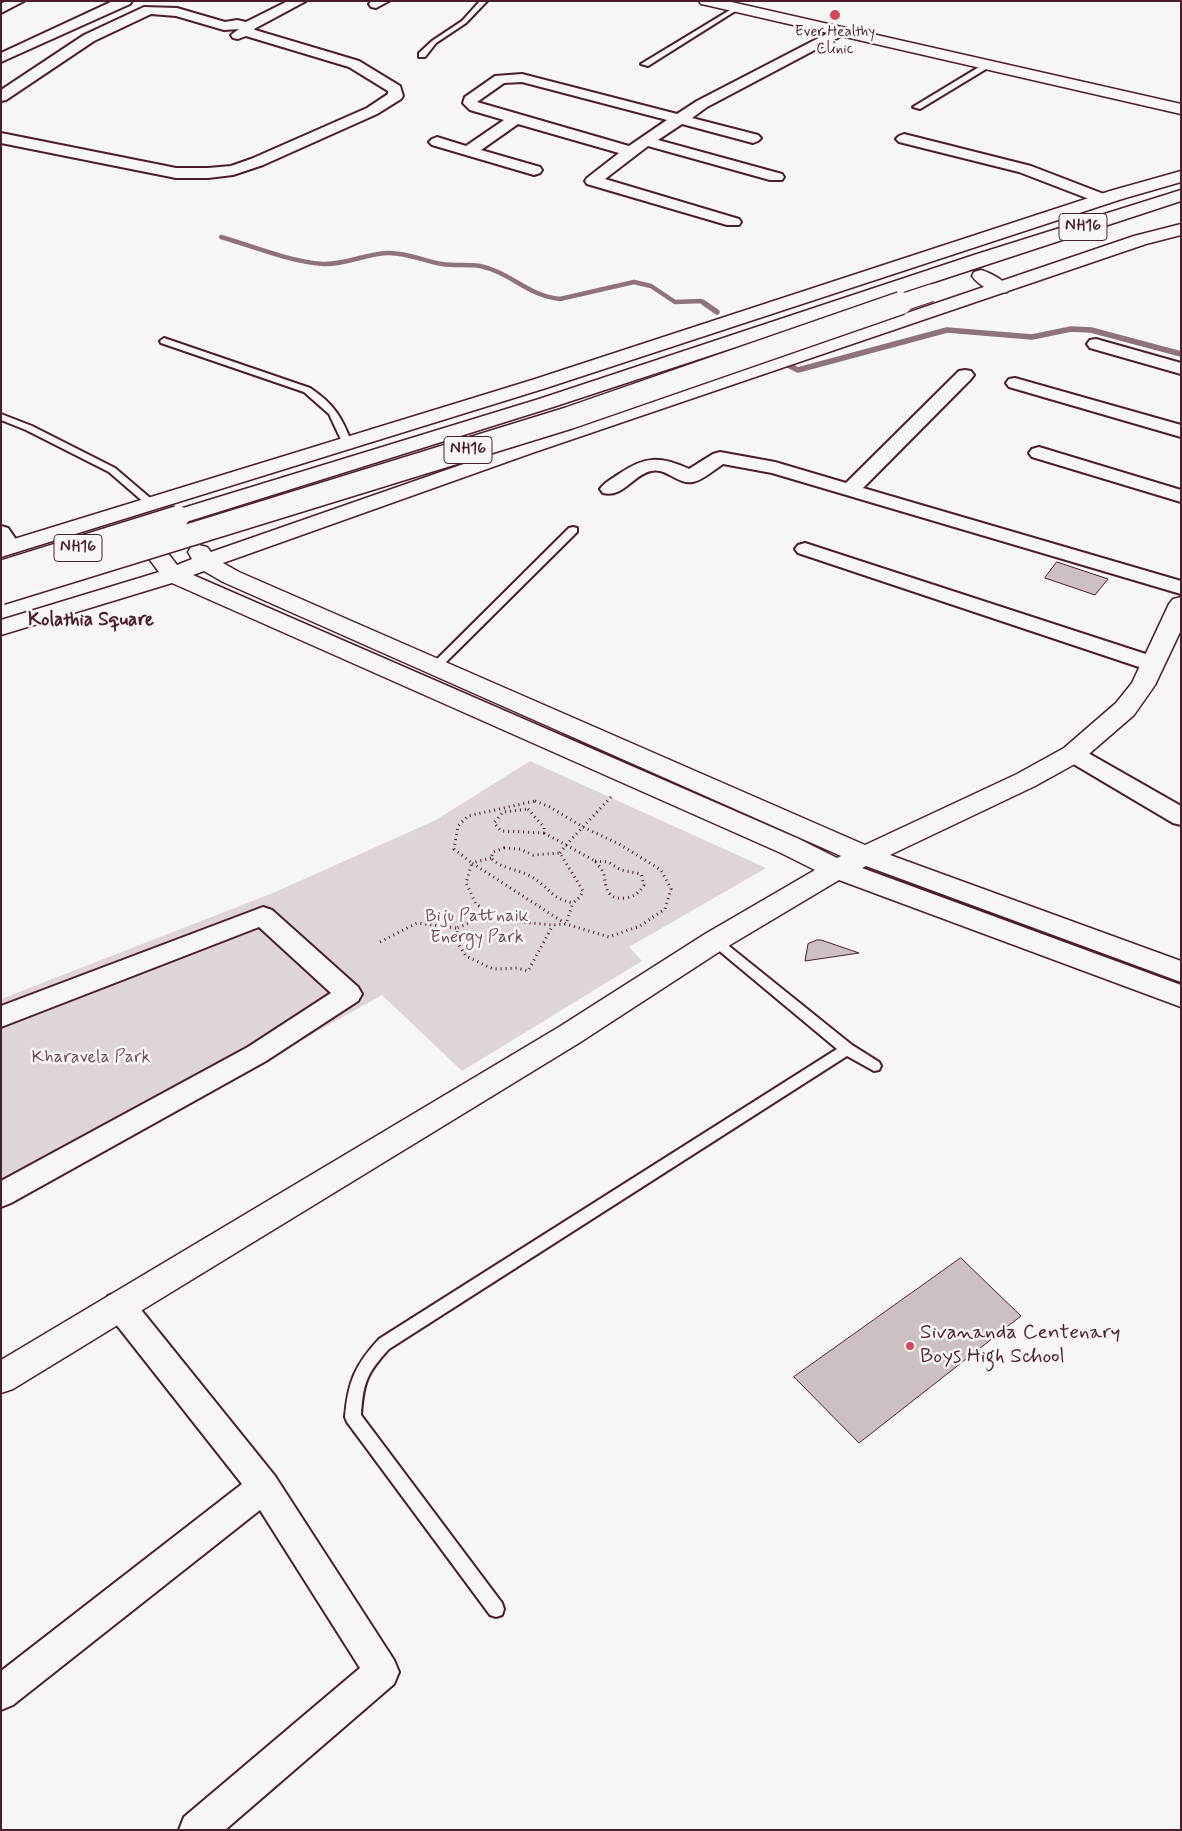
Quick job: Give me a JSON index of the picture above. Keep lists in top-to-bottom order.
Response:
{
  "streets": {
    "main road": ["NH16"]
  },
  "districts": ["Kolathia Square"],
  "parks": ["Biju Pattnaik Energy Park", "Kharavela Park"],
  "places": ["Ever Healthy Clinic", "Sivananda Centenary Boys High School"]
}
